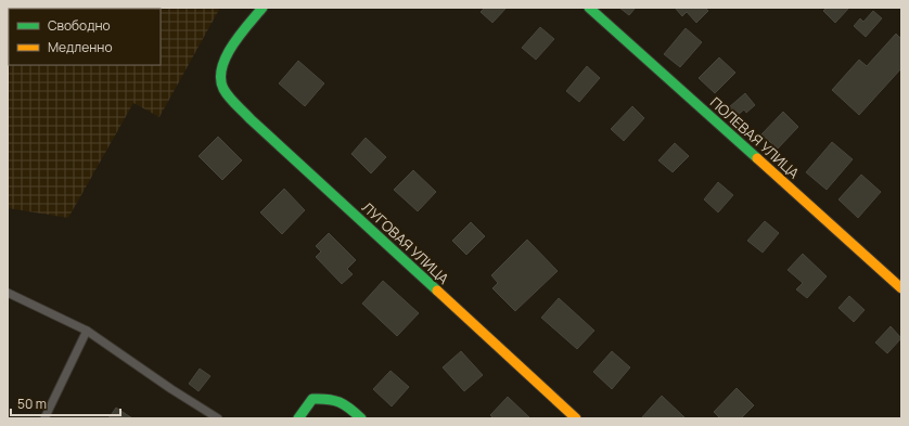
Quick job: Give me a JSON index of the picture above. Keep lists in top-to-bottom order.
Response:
{
  "streets": {
    "street": ["ПОЛЕВАЯ УЛИЦА", "ЛУГОВАЯ УЛИЦА"]
  },
  "legend": ["Свободно", "Медленно"],
  "scale_bar": "50 m"
}
